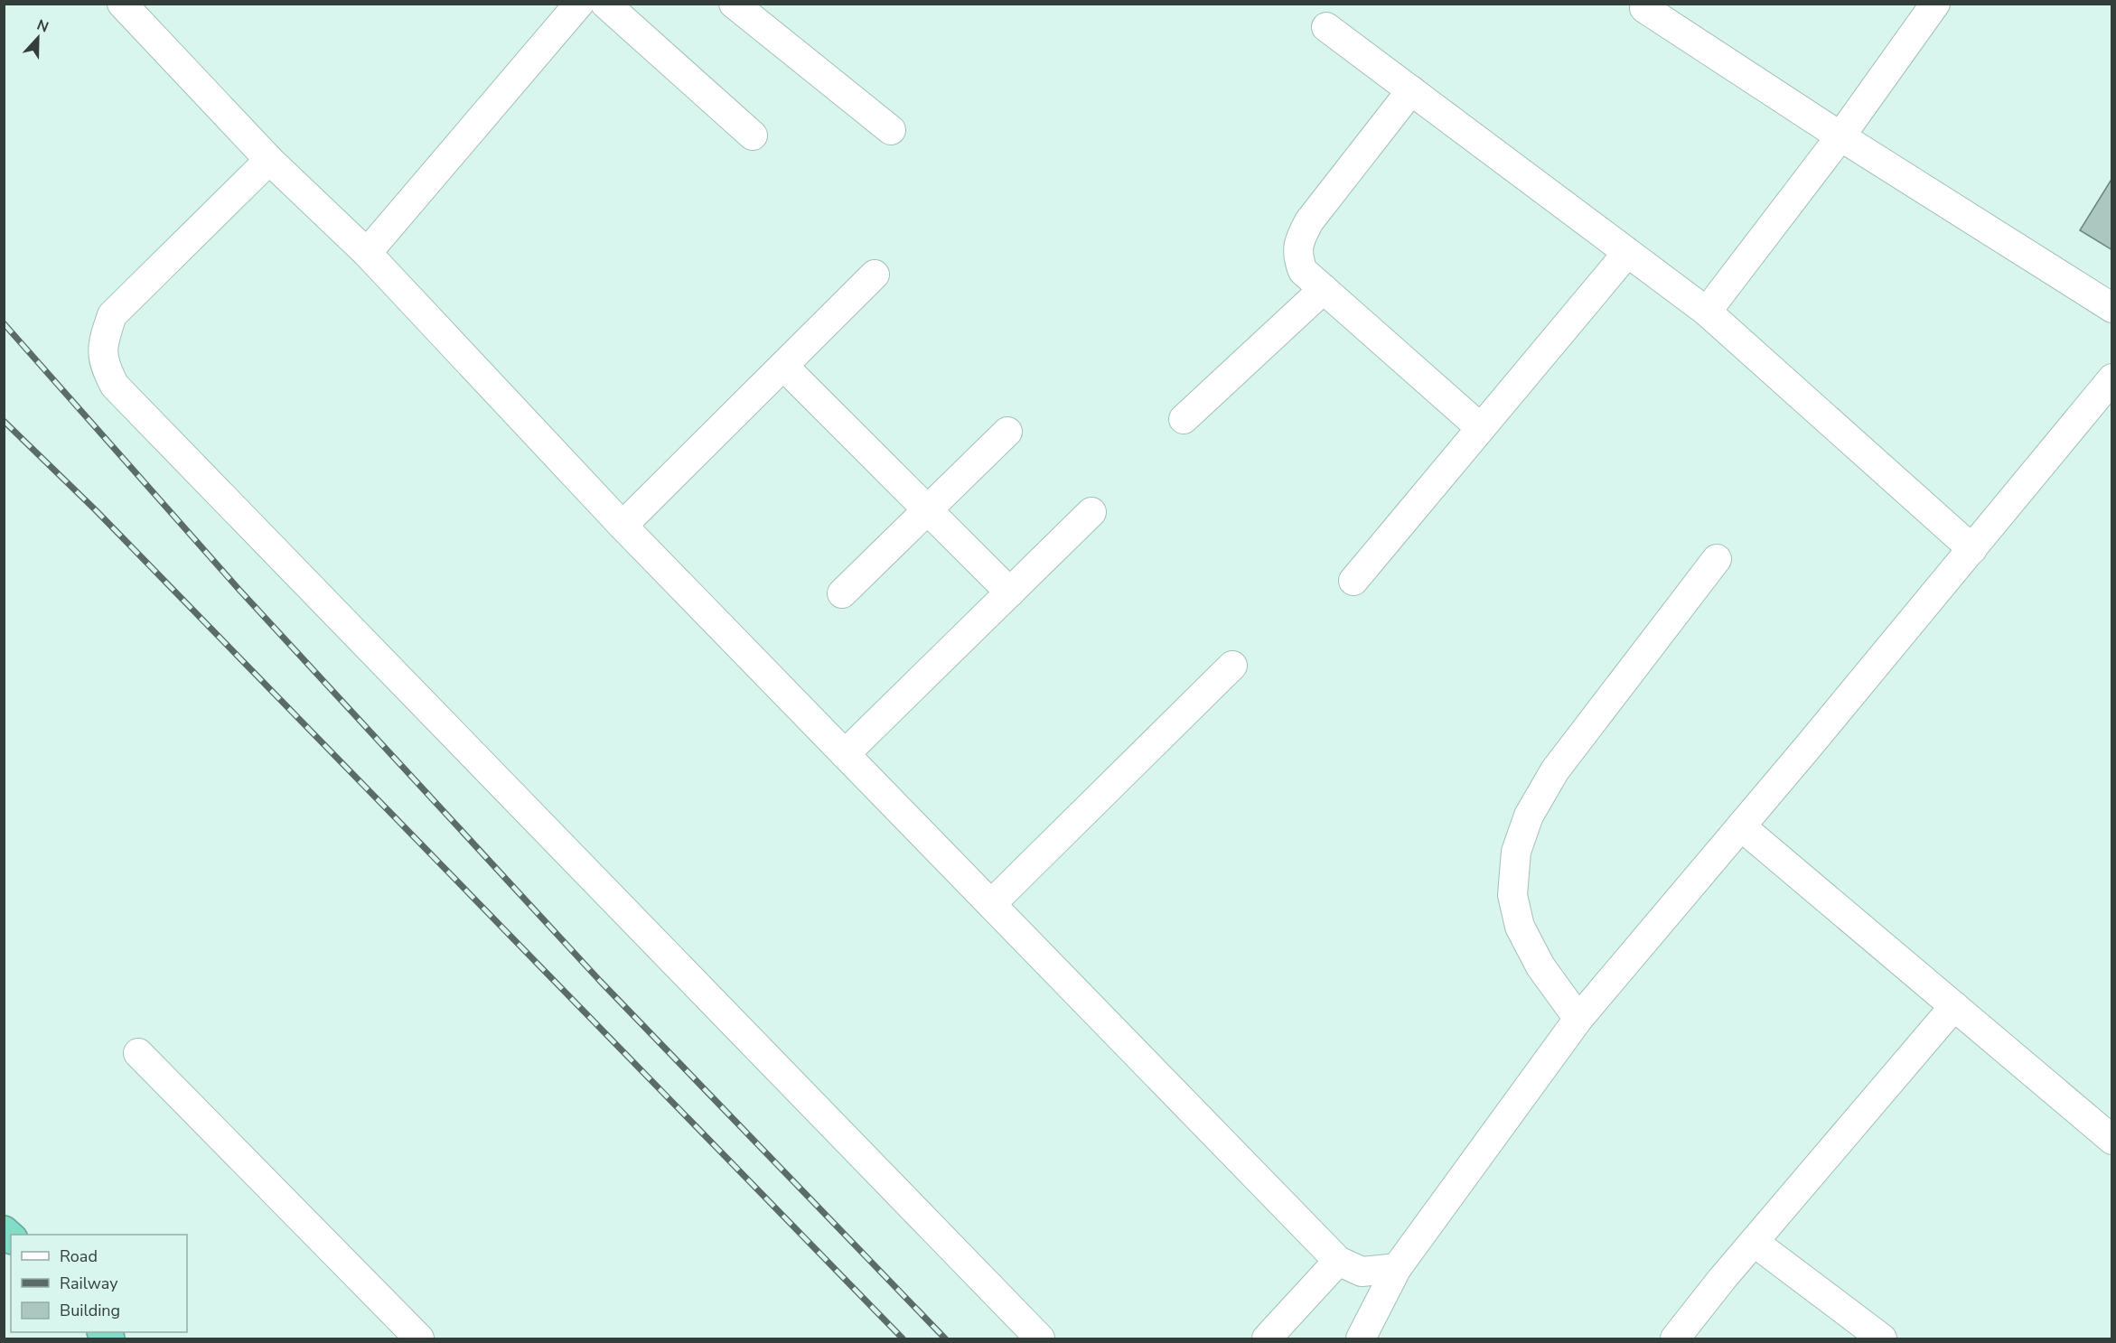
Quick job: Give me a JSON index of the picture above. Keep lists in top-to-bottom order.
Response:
{
  "legend": ["Road", "Railway", "Building"],
  "north": "top"
}
